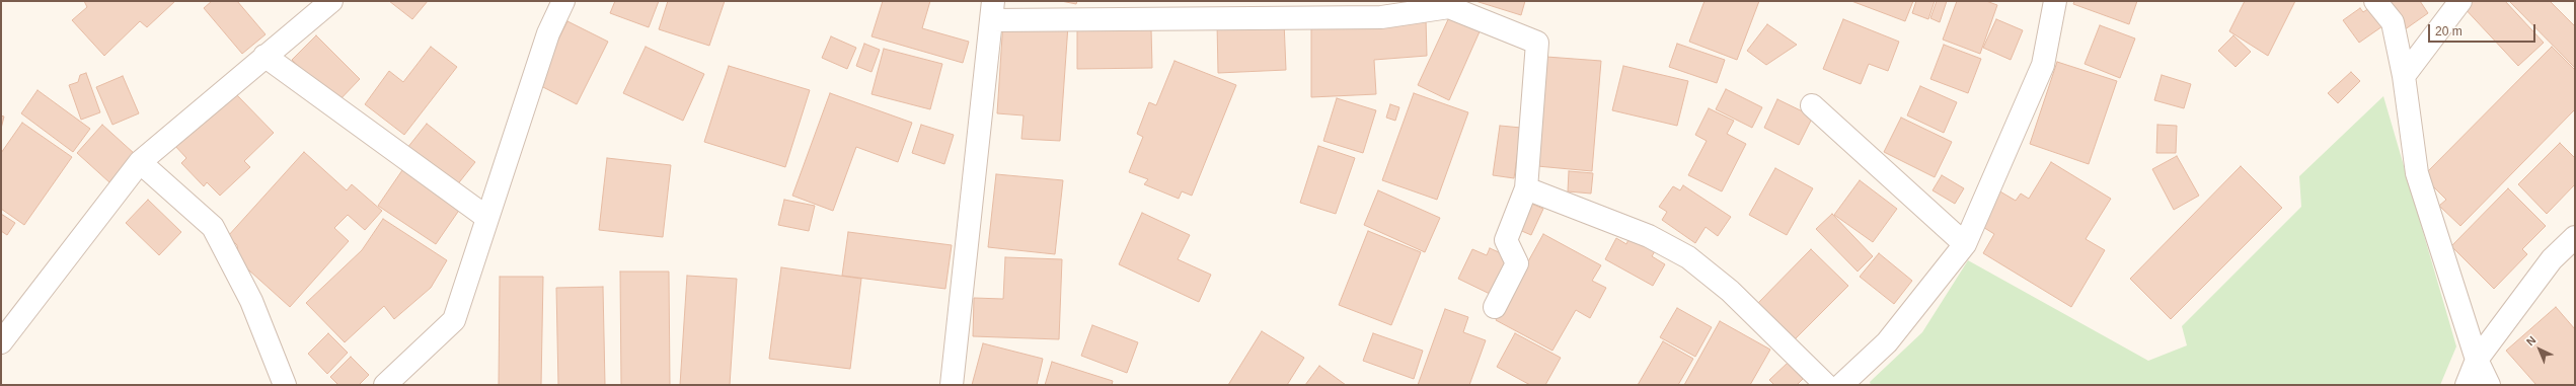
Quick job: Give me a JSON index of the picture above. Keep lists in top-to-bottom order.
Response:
{
  "scale_bar": "20 m",
  "north": "top left"
}
